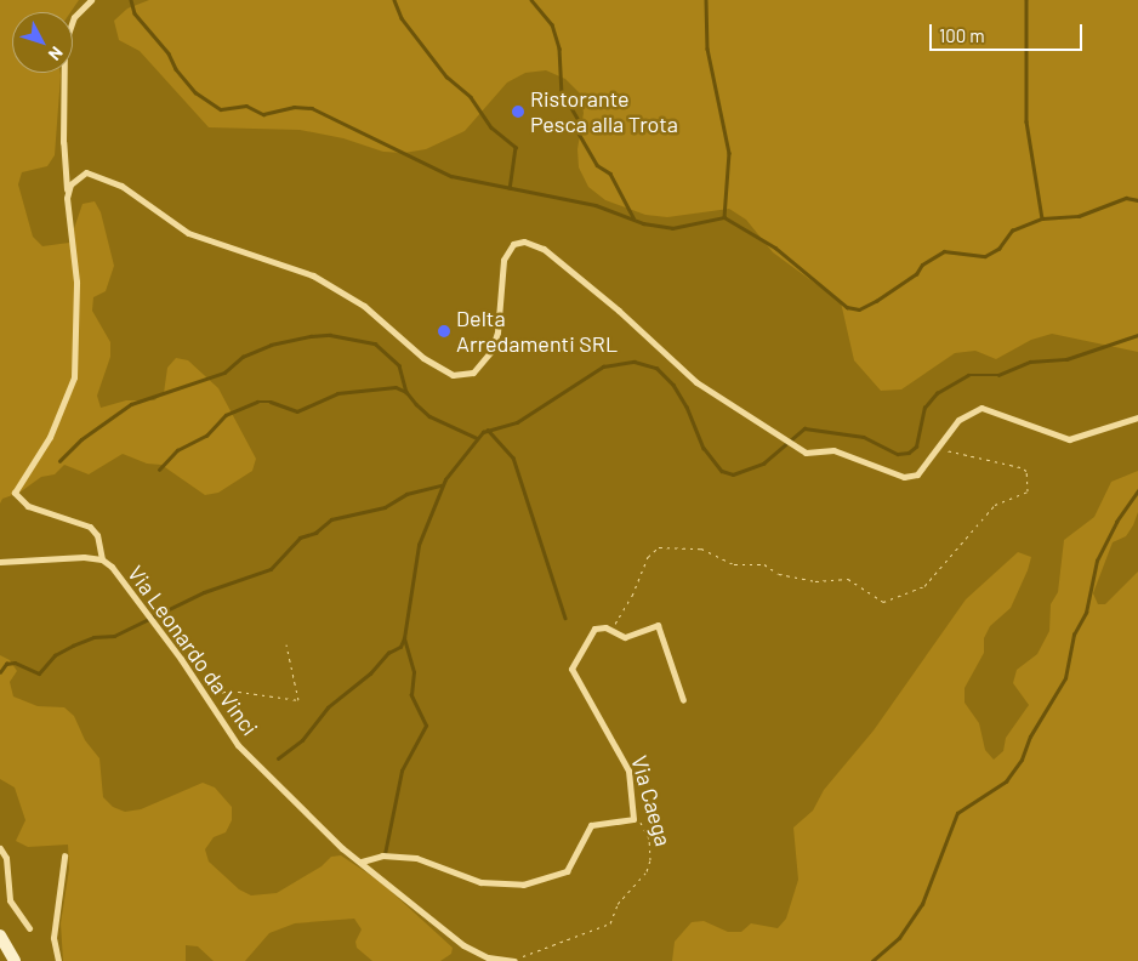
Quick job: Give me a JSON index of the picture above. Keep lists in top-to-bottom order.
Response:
{
  "streets": {
    "street": ["Via Leonardo da Vinci", "Via Caega"]
  },
  "places": ["Ristorante Pesca alla Trota", "Delta Arredamenti SRL"],
  "scale_bar": "100 m",
  "north": "bottom right"
}
